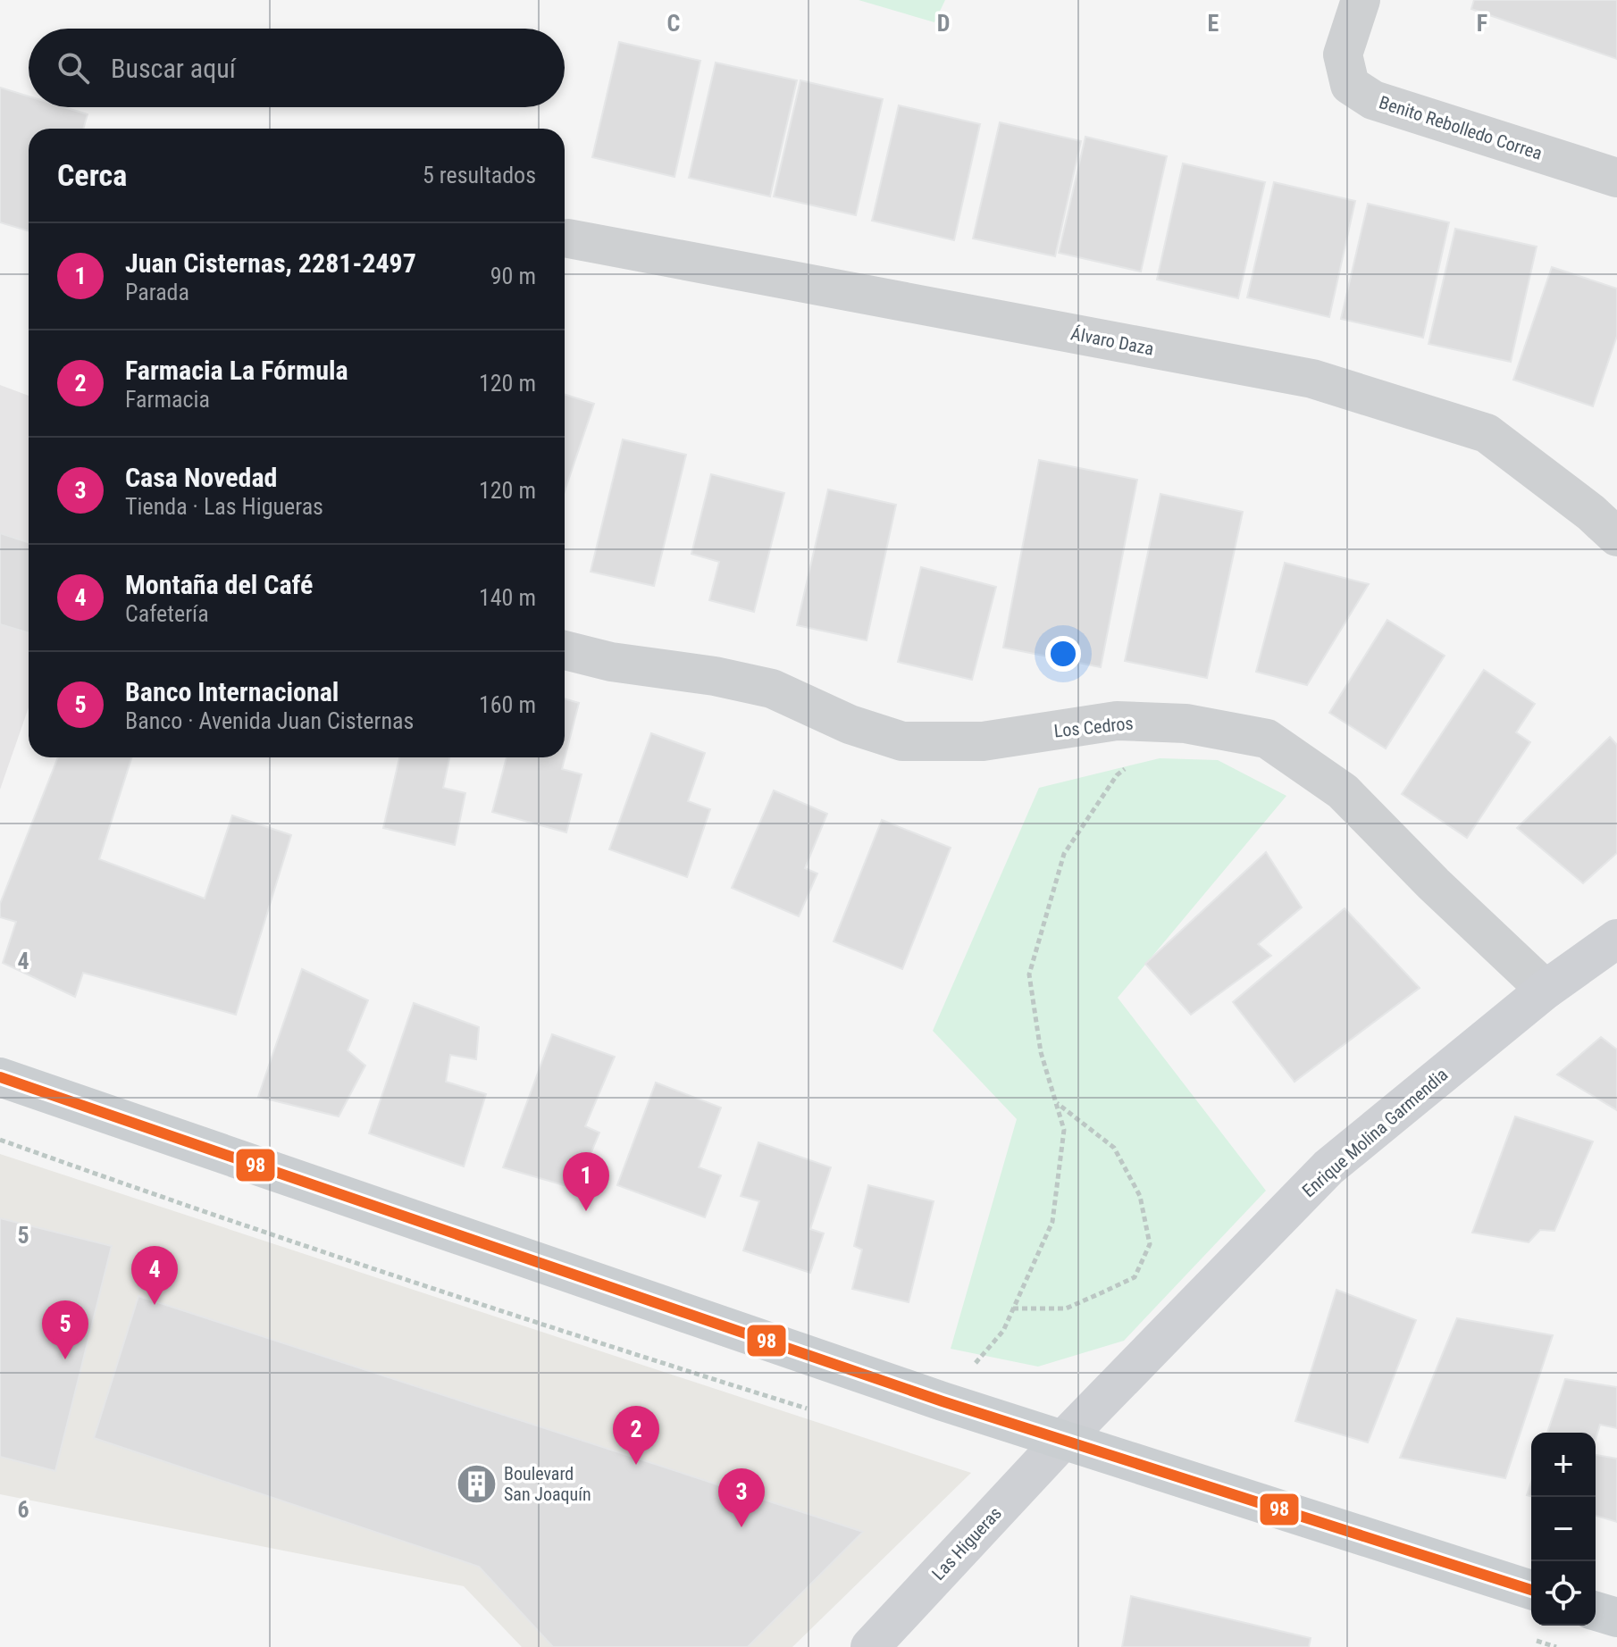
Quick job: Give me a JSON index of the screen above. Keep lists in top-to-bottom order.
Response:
{
  "streets": {
    "main road": ["Enrique Molina Garmendia", "Las Higueras"],
    "street": ["Benito Rebolledo Correa", "Álvaro Daza", "Los Cedros"]
  },
  "crossings": [
    ["Los Cedros", "Enrique Molina Garmendia"],
    ["Enrique Molina Garmendia", "Las Higueras"]
  ],
  "places": {
    "building": ["Boulevard San Joaquín"]
  },
  "lines": ["transit line 98"],
  "page": {
    "search": "Buscar aquí",
    "heading": ["Cerca", "5 resultados"],
    "list": [
      {
        "mark": "1",
        "name": "Juan Cisternas, 2281-2497",
        "note": "Parada",
        "value": "90 m"
      },
      {
        "mark": "2",
        "name": "Farmacia La Fórmula",
        "note": "Farmacia",
        "value": "120 m"
      },
      {
        "mark": "3",
        "name": "Casa Novedad",
        "note": "Tienda · Las Higueras",
        "value": "120 m"
      },
      {
        "mark": "4",
        "name": "Montaña del Café",
        "note": "Cafetería",
        "value": "140 m"
      },
      {
        "mark": "5",
        "name": "Banco Internacional",
        "note": "Banco · Avenida Juan Cisternas",
        "value": "160 m"
      }
    ],
    "pins": [
      "1",
      "4",
      "5",
      "2",
      "3"
    ],
    "map_buttons": ["+", "−"]
  },
  "grid": {
    "columns": [
      "C",
      "D",
      "E",
      "F"
    ],
    "rows": ["4", "5", "6"]
  }
}
